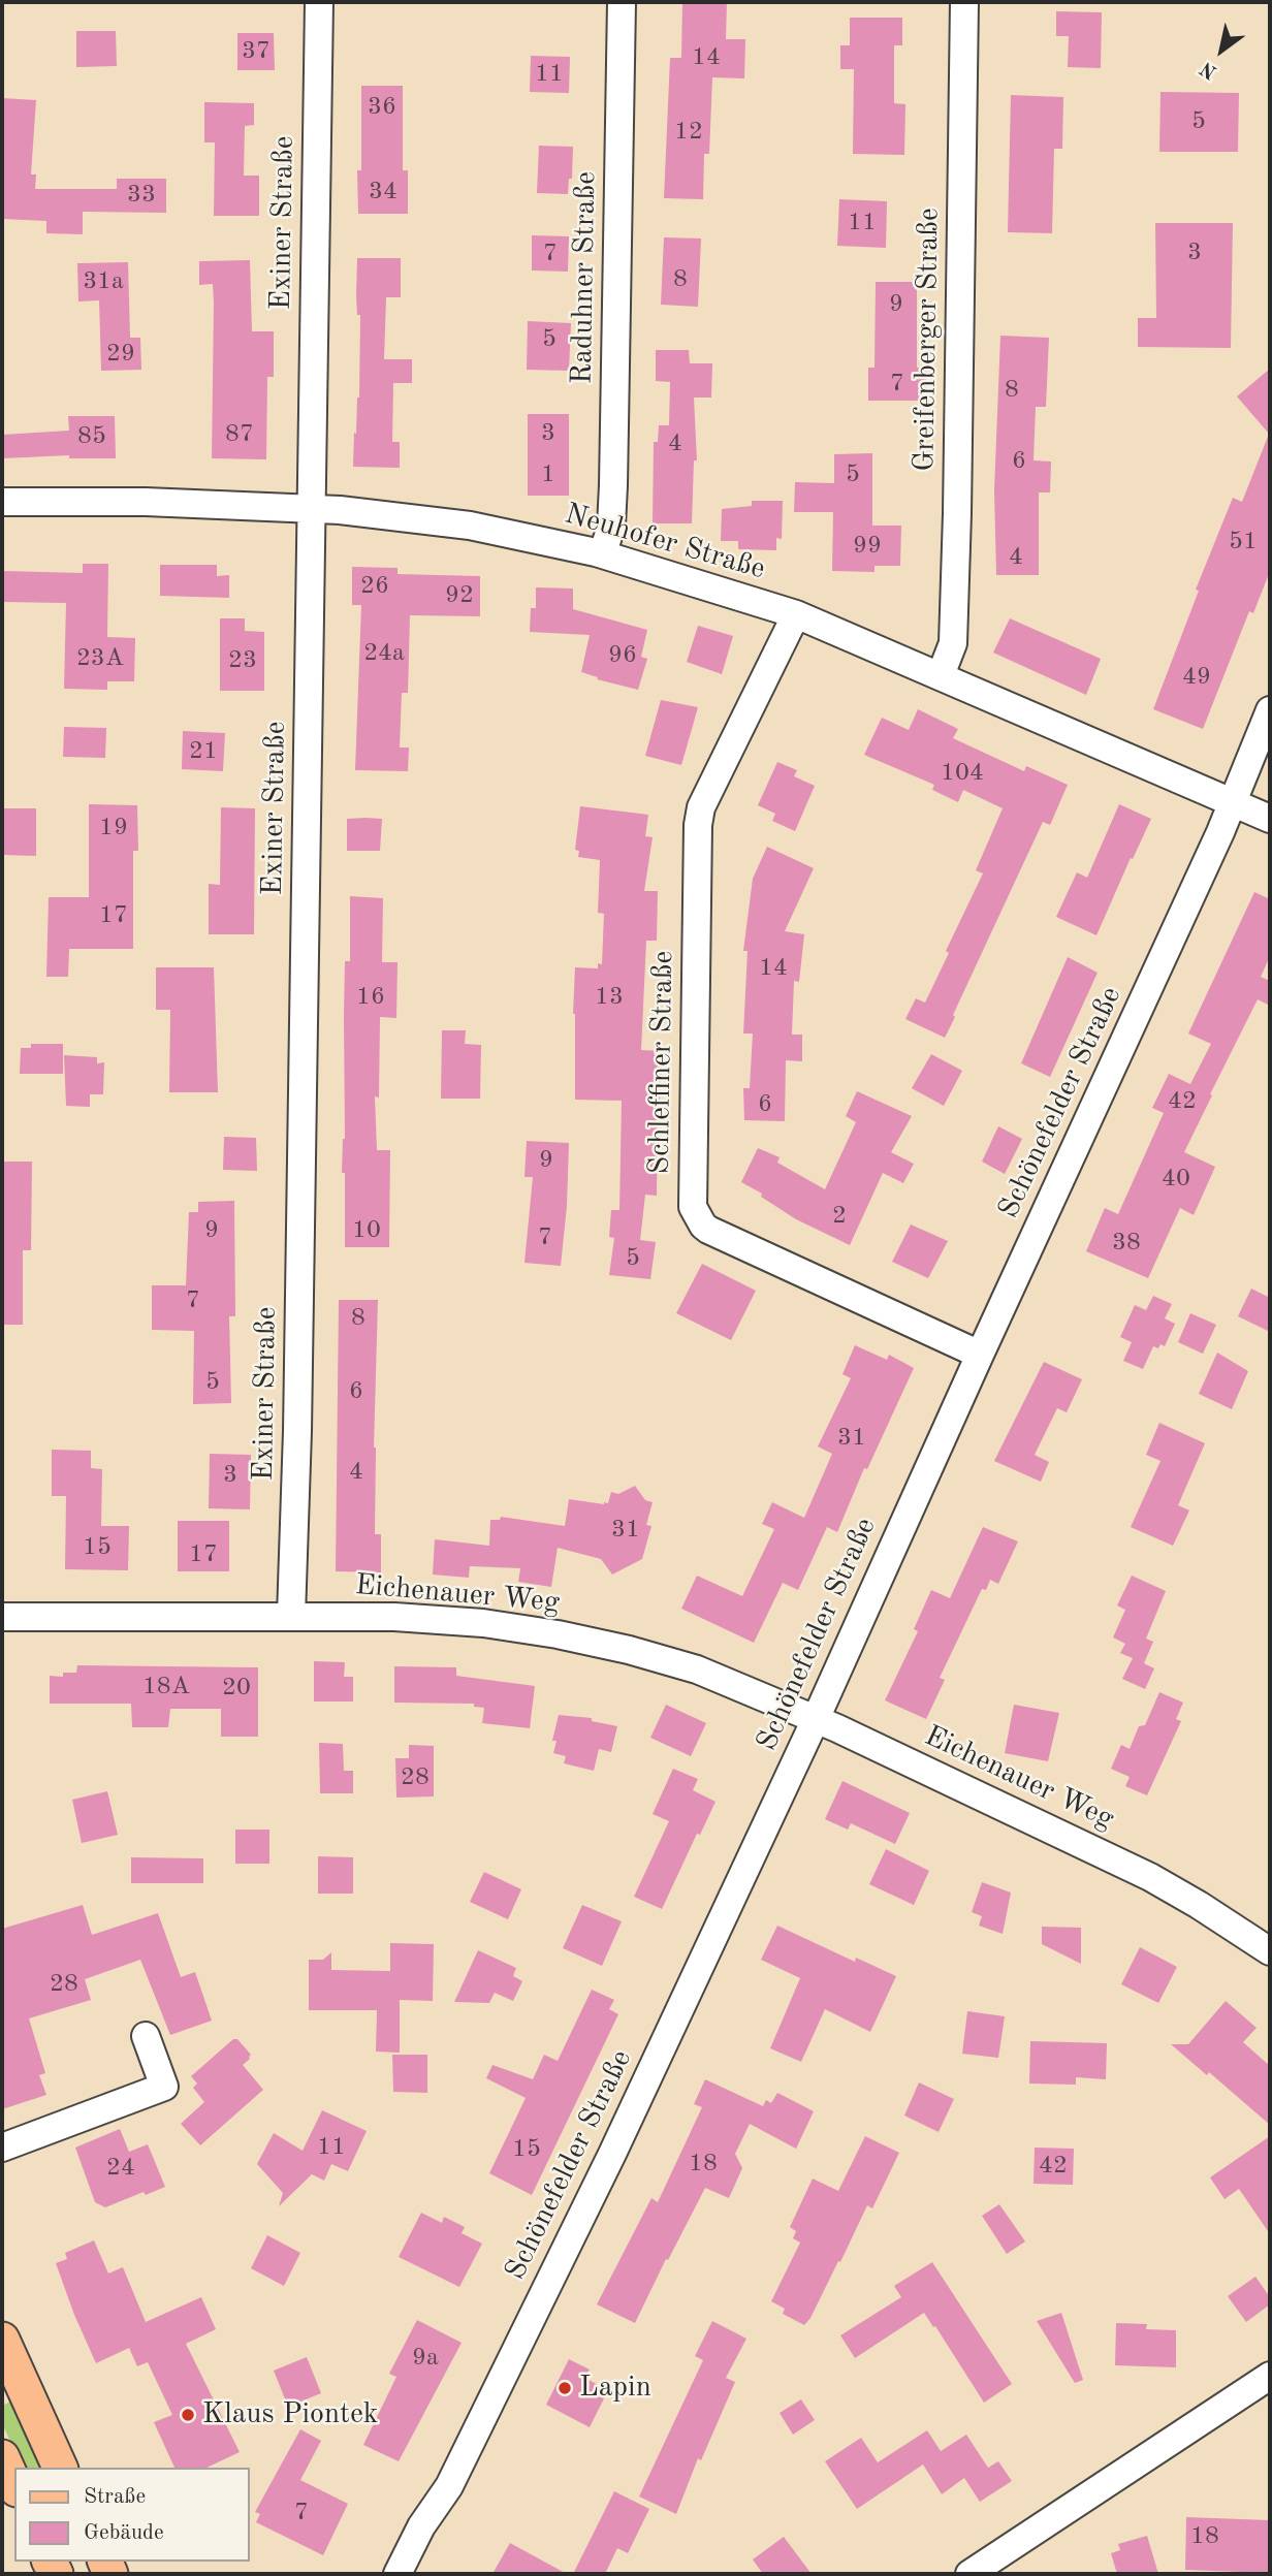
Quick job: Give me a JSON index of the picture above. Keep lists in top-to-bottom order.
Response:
{
  "streets": {
    "street": [
      "Exiner Straße",
      "Raduhner Straße",
      "Greifenberger Straße",
      "Neuhofer Straße",
      "Schleffiner Straße",
      "Schönefelder Straße",
      "Eichenauer Weg"
    ]
  },
  "crossings": [
    ["Exiner Straße", "Neuhofer Straße"],
    ["Exiner Straße", "Eichenauer Weg"],
    ["Raduhner Straße", "Neuhofer Straße"],
    ["Greifenberger Straße", "Neuhofer Straße"],
    ["Neuhofer Straße", "Schleffiner Straße"],
    ["Neuhofer Straße", "Schönefelder Straße"],
    ["Schleffiner Straße", "Schönefelder Straße"],
    ["Schönefelder Straße", "Eichenauer Weg"]
  ],
  "places": ["Lapin", "Klaus Piontek"],
  "house_numbers": [
    "37",
    "14",
    "11",
    "36",
    "5",
    "12",
    "34",
    "33",
    "11",
    "3",
    "7",
    "8",
    "31a",
    "9",
    "5",
    "29",
    "7",
    "8",
    "3",
    "87",
    "85",
    "4",
    "6",
    "1",
    "5",
    "51",
    "99",
    "4",
    "26",
    "92",
    "24a",
    "96",
    "23A",
    "23",
    "49",
    "21",
    "104",
    "19",
    "17",
    "14",
    "16",
    "13",
    "42",
    "6",
    "9",
    "40",
    "2",
    "9",
    "10",
    "7",
    "38",
    "5",
    "7",
    "8",
    "5",
    "6",
    "31",
    "4",
    "3",
    "31",
    "15",
    "17",
    "18A",
    "20",
    "28",
    "28",
    "11",
    "15",
    "18",
    "42",
    "24",
    "9a",
    "7",
    "18"
  ],
  "legend": ["Straße", "Gebäude"],
  "north": "bottom left"
}
